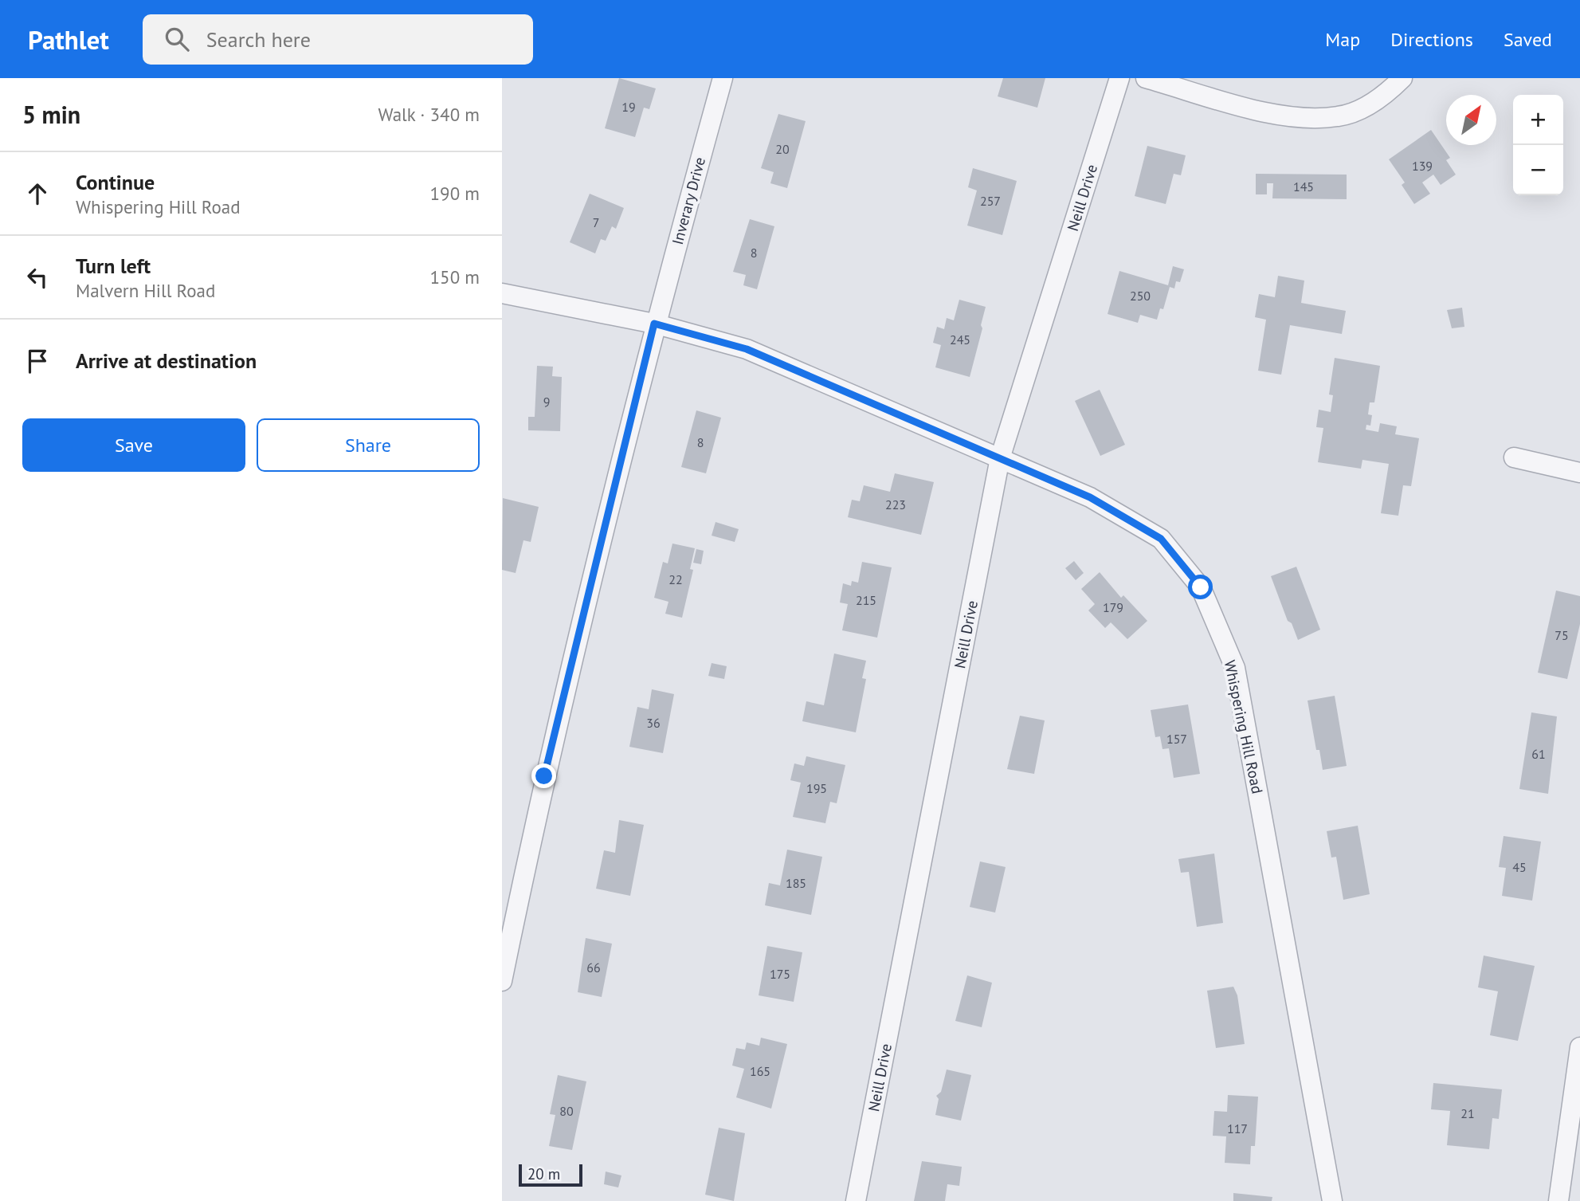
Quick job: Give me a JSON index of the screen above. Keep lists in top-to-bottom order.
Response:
{
  "streets": {
    "street": ["Neill Drive", "Inverary Drive", "Whispering Hill Road"]
  },
  "crossings": [
    ["Neill Drive", "Whispering Hill Road"],
    ["Inverary Drive", "Whispering Hill Road"]
  ],
  "house_numbers": [
    "19",
    "20",
    "139",
    "145",
    "257",
    "7",
    "8",
    "250",
    "245",
    "9",
    "8",
    "223",
    "22",
    "215",
    "179",
    "75",
    "36",
    "157",
    "61",
    "195",
    "45",
    "185",
    "66",
    "175",
    "165",
    "80",
    "21",
    "117"
  ],
  "scale_bar": "20 m",
  "north": "top right",
  "page": {
    "header": "Pathlet",
    "search": "Search here",
    "nav": ["Map", "Directions", "Saved"],
    "heading": ["5 min", "Walk · 340 m"],
    "map_buttons": ["+", "−"],
    "list": [
      ["Continue", "Whispering Hill Road", "190 m"],
      ["Turn left", "Malvern Hill Road", "150 m"],
      "Arrive at destination"
    ],
    "buttons": ["Save", "Share"],
    "scale": "20 m"
  }
}
